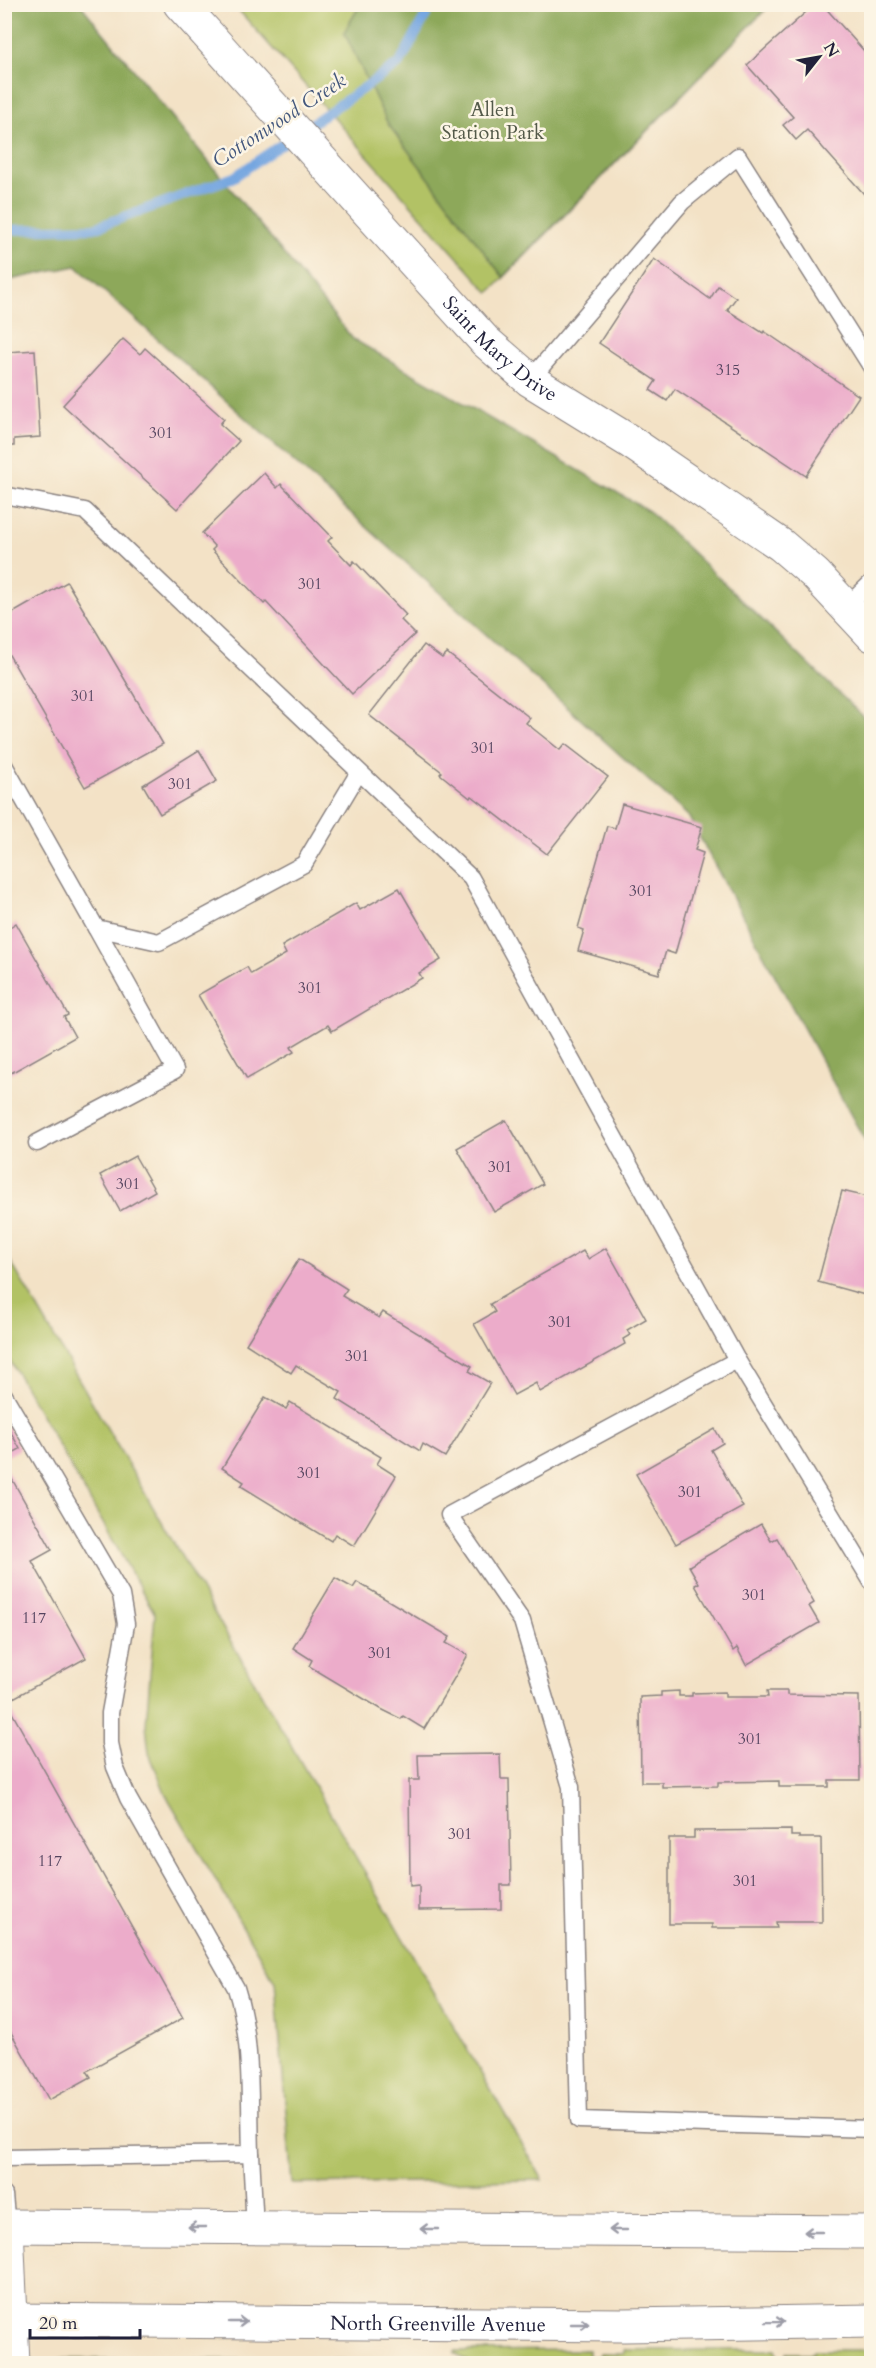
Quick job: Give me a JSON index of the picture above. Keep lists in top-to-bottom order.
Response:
{
  "streets": {
    "main road": ["Saint Mary Drive", "North Greenville Avenue"]
  },
  "water": ["Cottonwood Creek"],
  "parks": ["Allen Station Park"],
  "house_numbers": [
    "315",
    "301",
    "301",
    "301",
    "301",
    "301",
    "301",
    "301",
    "301",
    "301",
    "301",
    "301",
    "301",
    "301",
    "301",
    "117",
    "301",
    "301",
    "301",
    "117",
    "301"
  ],
  "scale_bar": "20 m",
  "north": "top right"
}
